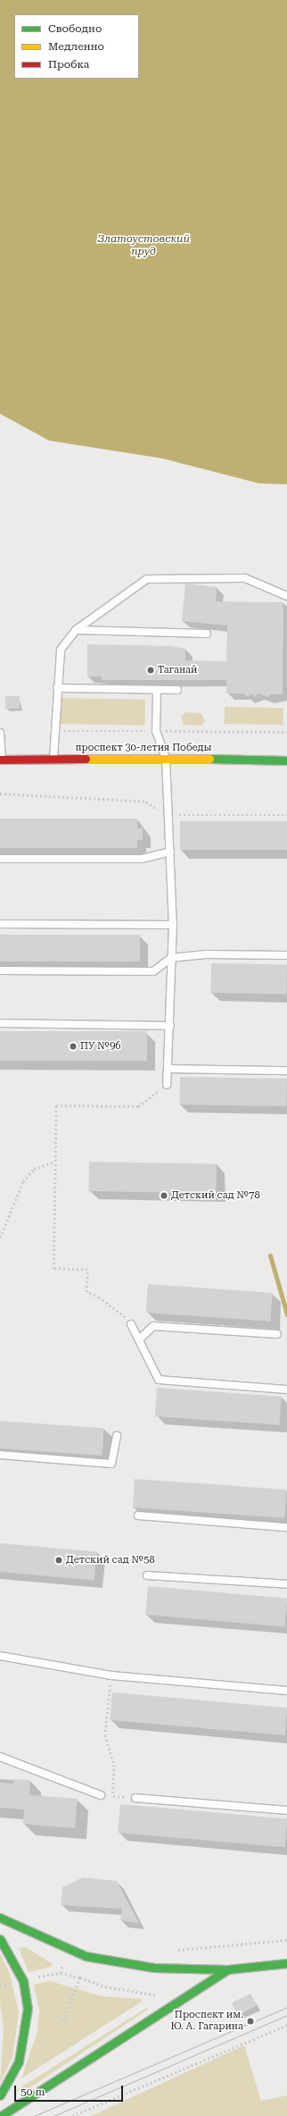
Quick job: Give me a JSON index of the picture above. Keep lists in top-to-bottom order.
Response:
{
  "streets": {
    "main road": ["проспект 30-летия Победы"]
  },
  "water": ["Златоустовский пруд"],
  "places": [
    "Таганай",
    "ПУ №96",
    "Детский сад №78",
    "Детский сад №58",
    "Проспект им. Ю. А. Гагарина"
  ],
  "legend": ["Свободно", "Медленно", "Пробка"],
  "scale_bar": "50 m"
}
